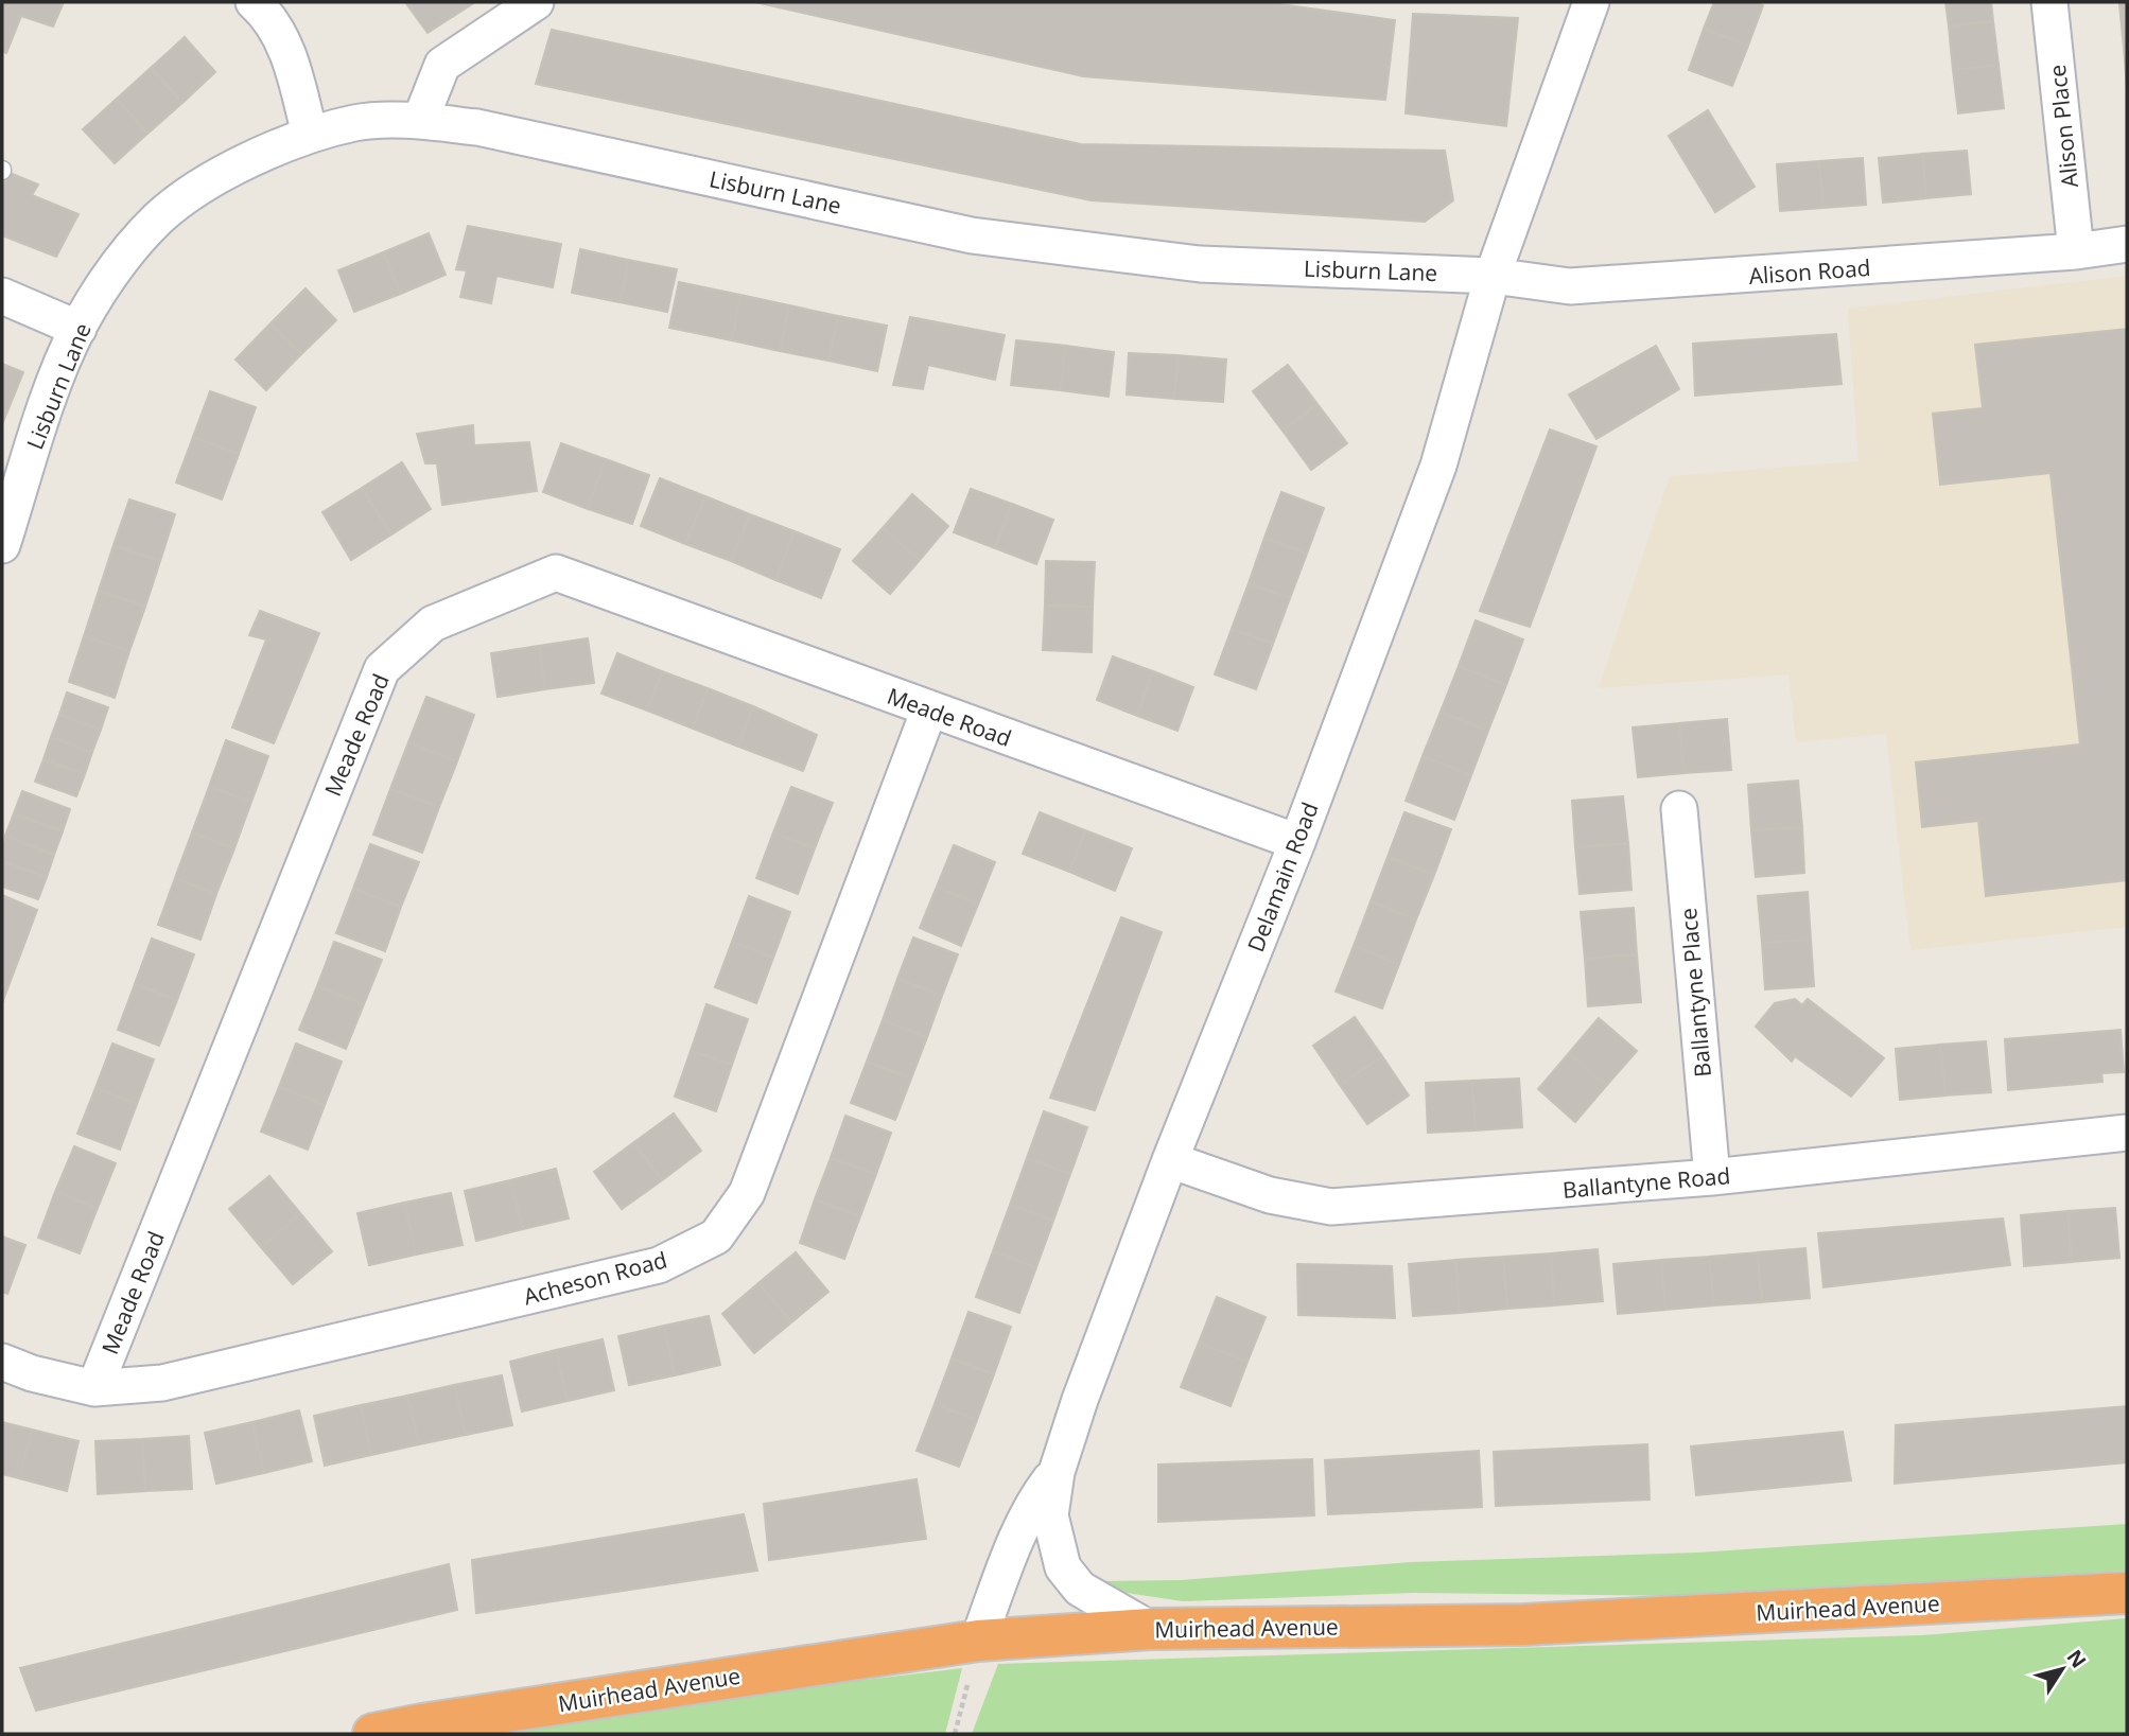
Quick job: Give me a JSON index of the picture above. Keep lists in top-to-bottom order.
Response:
{
  "streets": {
    "highway": ["Muirhead Avenue"],
    "street": [
      "Alison Place",
      "Lisburn Lane",
      "Alison Road",
      "Meade Road",
      "Delamain Road",
      "Ballantyne Place",
      "Ballantyne Road",
      "Acheson Road"
    ]
  },
  "crossings": [
    ["Alison Place", "Alison Road"],
    ["Lisburn Lane", "Alison Road"],
    ["Lisburn Lane", "Delamain Road"],
    ["Alison Road", "Delamain Road"],
    ["Meade Road", "Delamain Road"],
    ["Meade Road", "Acheson Road"],
    ["Delamain Road", "Ballantyne Road"],
    ["Ballantyne Place", "Ballantyne Road"]
  ],
  "north": "top right"
}
